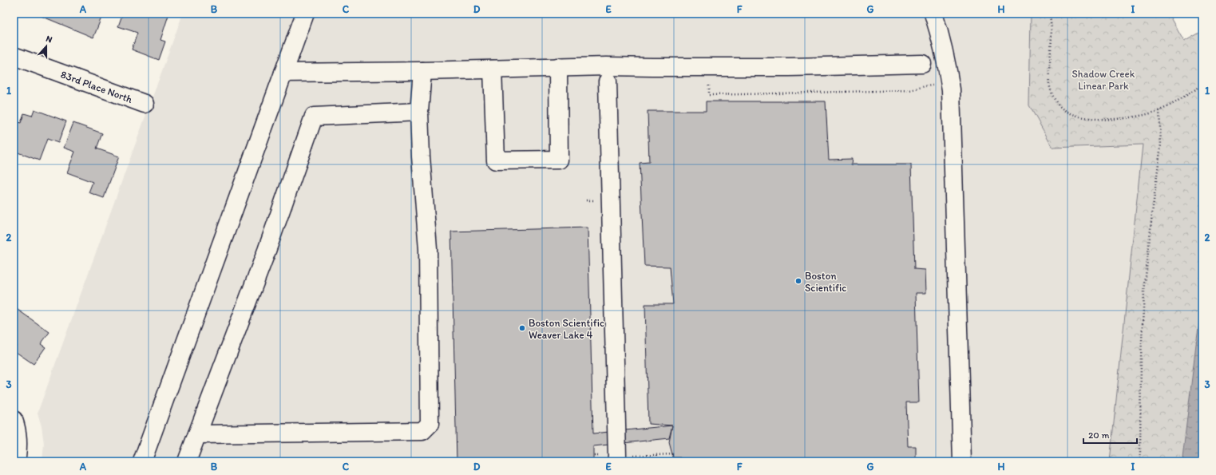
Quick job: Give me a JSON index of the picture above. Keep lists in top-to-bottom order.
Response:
{
  "streets": {
    "street": ["83rd Place North"]
  },
  "parks": ["Shadow Creek Linear Park"],
  "places": ["Boston Scientific", "Boston Scientific Weaver Lake 4"],
  "scale_bar": "20 m",
  "north": "top",
  "grid": {
    "columns": [
      "A",
      "B",
      "C",
      "D",
      "E",
      "F",
      "G",
      "H",
      "I"
    ],
    "rows": ["1", "2", "3"]
  }
}
